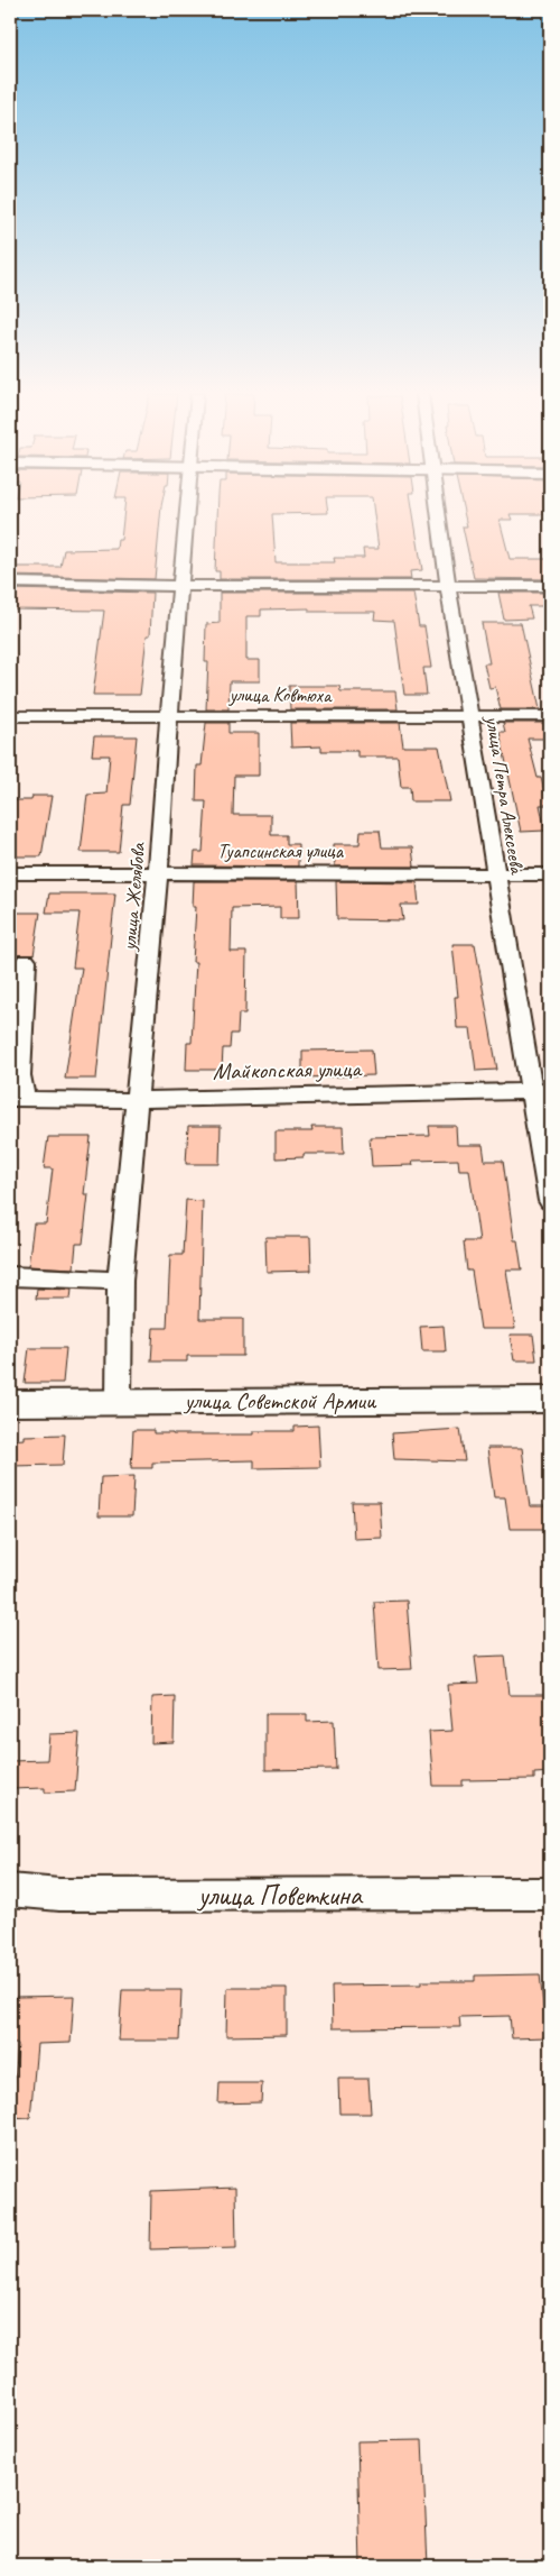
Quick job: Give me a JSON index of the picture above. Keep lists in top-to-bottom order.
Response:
{
  "streets": {
    "main road": ["улица Советской Армии"],
    "street": [
      "улица Ковтюха",
      "улица Петра Алексеева",
      "Туапсинская улица",
      "улица Желябова",
      "Майкопская улица",
      "улица Поветкина"
    ]
  },
  "crossings": [
    ["улица Ковтюха", "улица Петра Алексеева"],
    ["улица Ковтюха", "улица Желябова"],
    ["улица Петра Алексеева", "Туапсинская улица"],
    ["улица Петра Алексеева", "Майкопская улица"],
    ["Туапсинская улица", "улица Желябова"],
    ["улица Желябова", "Майкопская улица"],
    ["улица Желябова", "улица Советской Армии"]
  ]
}
